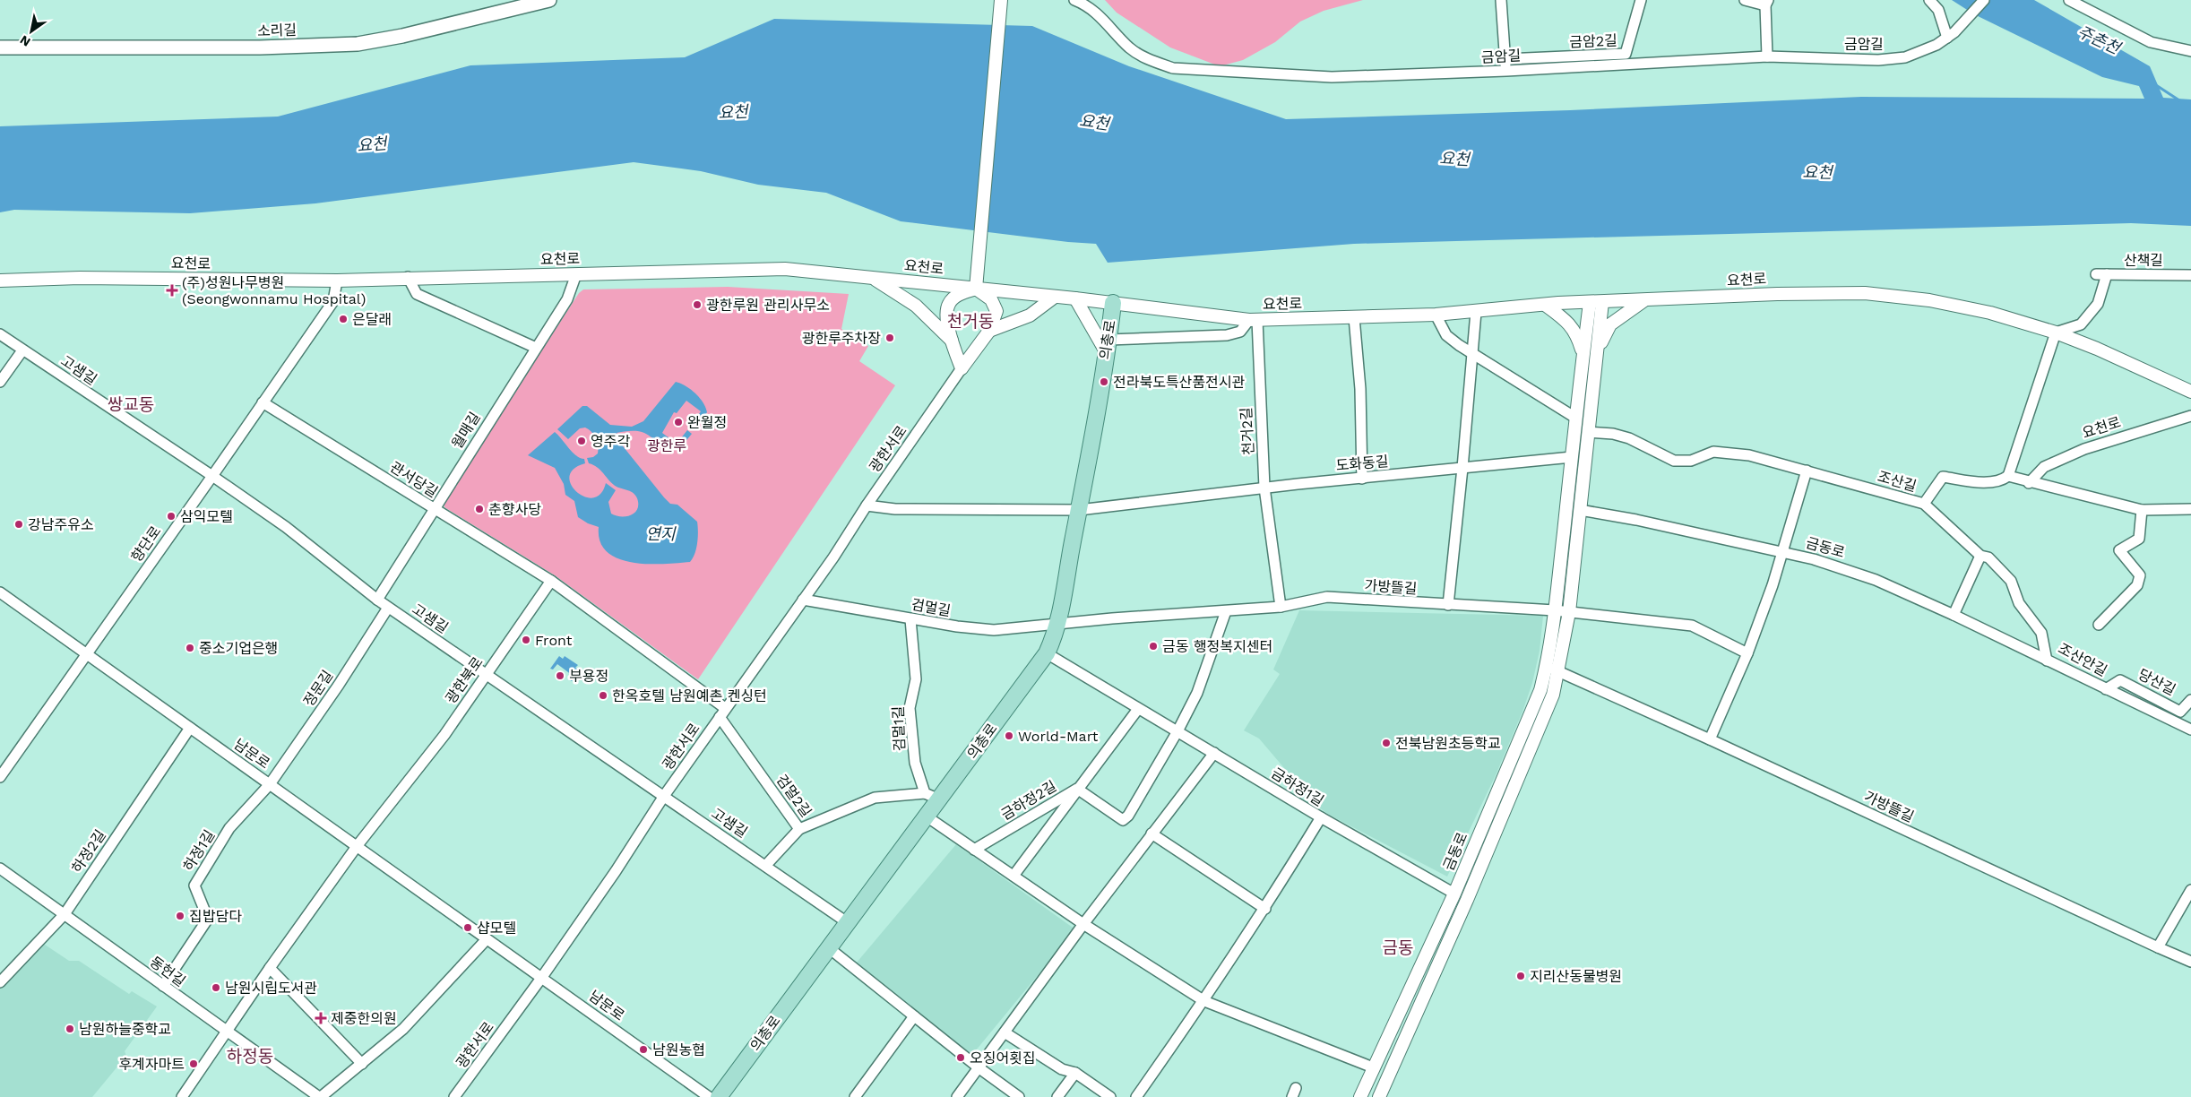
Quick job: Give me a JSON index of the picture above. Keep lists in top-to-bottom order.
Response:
{
  "streets": {
    "main road": ["소리길", "의총로"],
    "street": [
      "금암2길",
      "금암길",
      "요천로",
      "산책길",
      "고샘길",
      "월매길",
      "천거2길",
      "광한서로",
      "도화동길",
      "관서당길",
      "조산길",
      "향단로",
      "금동로",
      "가방뜰길",
      "검멀길",
      "조산안길",
      "광한북로",
      "당산길",
      "정문길",
      "검멀1길",
      "남문로",
      "금하정1길",
      "검멀2길",
      "금하정2길",
      "하정1길",
      "하정2길",
      "동헌길"
    ]
  },
  "crossings": [
    ["요천로", "산책길"],
    ["요천로", "의총로"],
    ["요천로", "월매길"],
    ["요천로", "천거2길"],
    ["요천로", "향단로"],
    ["요천로", "금동로"],
    ["의총로", "고샘길"],
    ["의총로", "도화동길"],
    ["의총로", "가방뜰길"],
    ["의총로", "검멀길"],
    ["의총로", "검멀1길"],
    ["의총로", "검멀2길"],
    ["고샘길", "월매길"],
    ["고샘길", "광한서로"],
    ["고샘길", "향단로"],
    ["고샘길", "광한북로"],
    ["고샘길", "정문길"],
    ["월매길", "관서당길"],
    ["천거2길", "도화동길"],
    ["광한서로", "검멀길"],
    ["광한서로", "남문로"],
    ["광한서로", "검멀2길"],
    ["도화동길", "금동로"],
    ["관서당길", "향단로"],
    ["관서당길", "광한북로"],
    ["조산길", "금동로"],
    ["조산길", "조산안길"],
    ["향단로", "남문로"],
    ["금동로", "가방뜰길"],
    ["금동로", "조산안길"],
    ["가방뜰길", "검멀길"],
    ["검멀길", "검멀1길"],
    ["조산안길", "당산길"],
    ["광한북로", "남문로"],
    ["광한북로", "동헌길"],
    ["정문길", "남문로"],
    ["정문길", "하정1길"],
    ["검멀1길", "검멀2길"],
    ["남문로", "하정1길"],
    ["남문로", "하정2길"],
    ["하정1길", "동헌길"],
    ["하정2길", "동헌길"]
  ],
  "districts": [
    "천거동",
    "쌍교동",
    "금동",
    "하정동"
  ],
  "water": ["주촌천", "요천", "연지"],
  "parks": ["광한루"],
  "places": {
    "health": ["(주)성원나무병원 (Seongwonnamu Hospital)", "제중한의원"],
    "other": [
      "광한루원 관리사무소",
      "은달래",
      "광한루주차장",
      "전라북도특산품전시관",
      "완월정",
      "영주각",
      "춘향사당",
      "삼익모텔",
      "강남주유소",
      "Front",
      "금동 행정복지센터",
      "중소기업은행",
      "부용정",
      "한옥호텔 남원예촌 켄싱턴",
      "World-Mart",
      "전북남원초등학교",
      "집밥담다",
      "샵모텔",
      "지리산동물병원",
      "남원시립도서관",
      "남원하늘중학교",
      "남원농협",
      "오징어횟집",
      "후계자마트"
    ]
  },
  "north": "bottom left"
}
